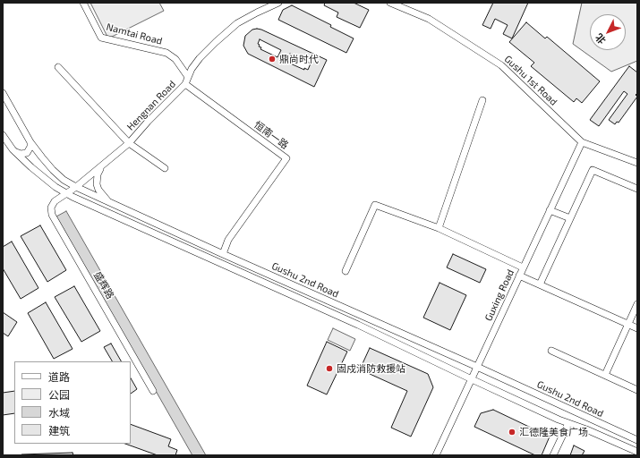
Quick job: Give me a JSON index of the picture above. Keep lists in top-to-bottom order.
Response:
{
  "streets": {
    "street": [
      "Namtai Road",
      "Gushu 1st Road",
      "Hengnan Road",
      "恒南一路",
      "Gushu 2nd Road",
      "盛辉路",
      "Guxing Road"
    ]
  },
  "crossings": [
    ["Namtai Road", "Hengnan Road"],
    ["Gushu 1st Road", "Guxing Road"],
    ["Hengnan Road", "恒南一路"],
    ["Hengnan Road", "Gushu 2nd Road"],
    ["Hengnan Road", "盛辉路"],
    ["恒南一路", "Gushu 2nd Road"],
    ["Gushu 2nd Road", "盛辉路"],
    ["Gushu 2nd Road", "Guxing Road"]
  ],
  "places": ["鼎尚时代", "固戍消防救援站", "汇德隆美食广场"],
  "legend": [
    "道路",
    "公园",
    "水域",
    "建筑"
  ],
  "north": "bottom left"
}
